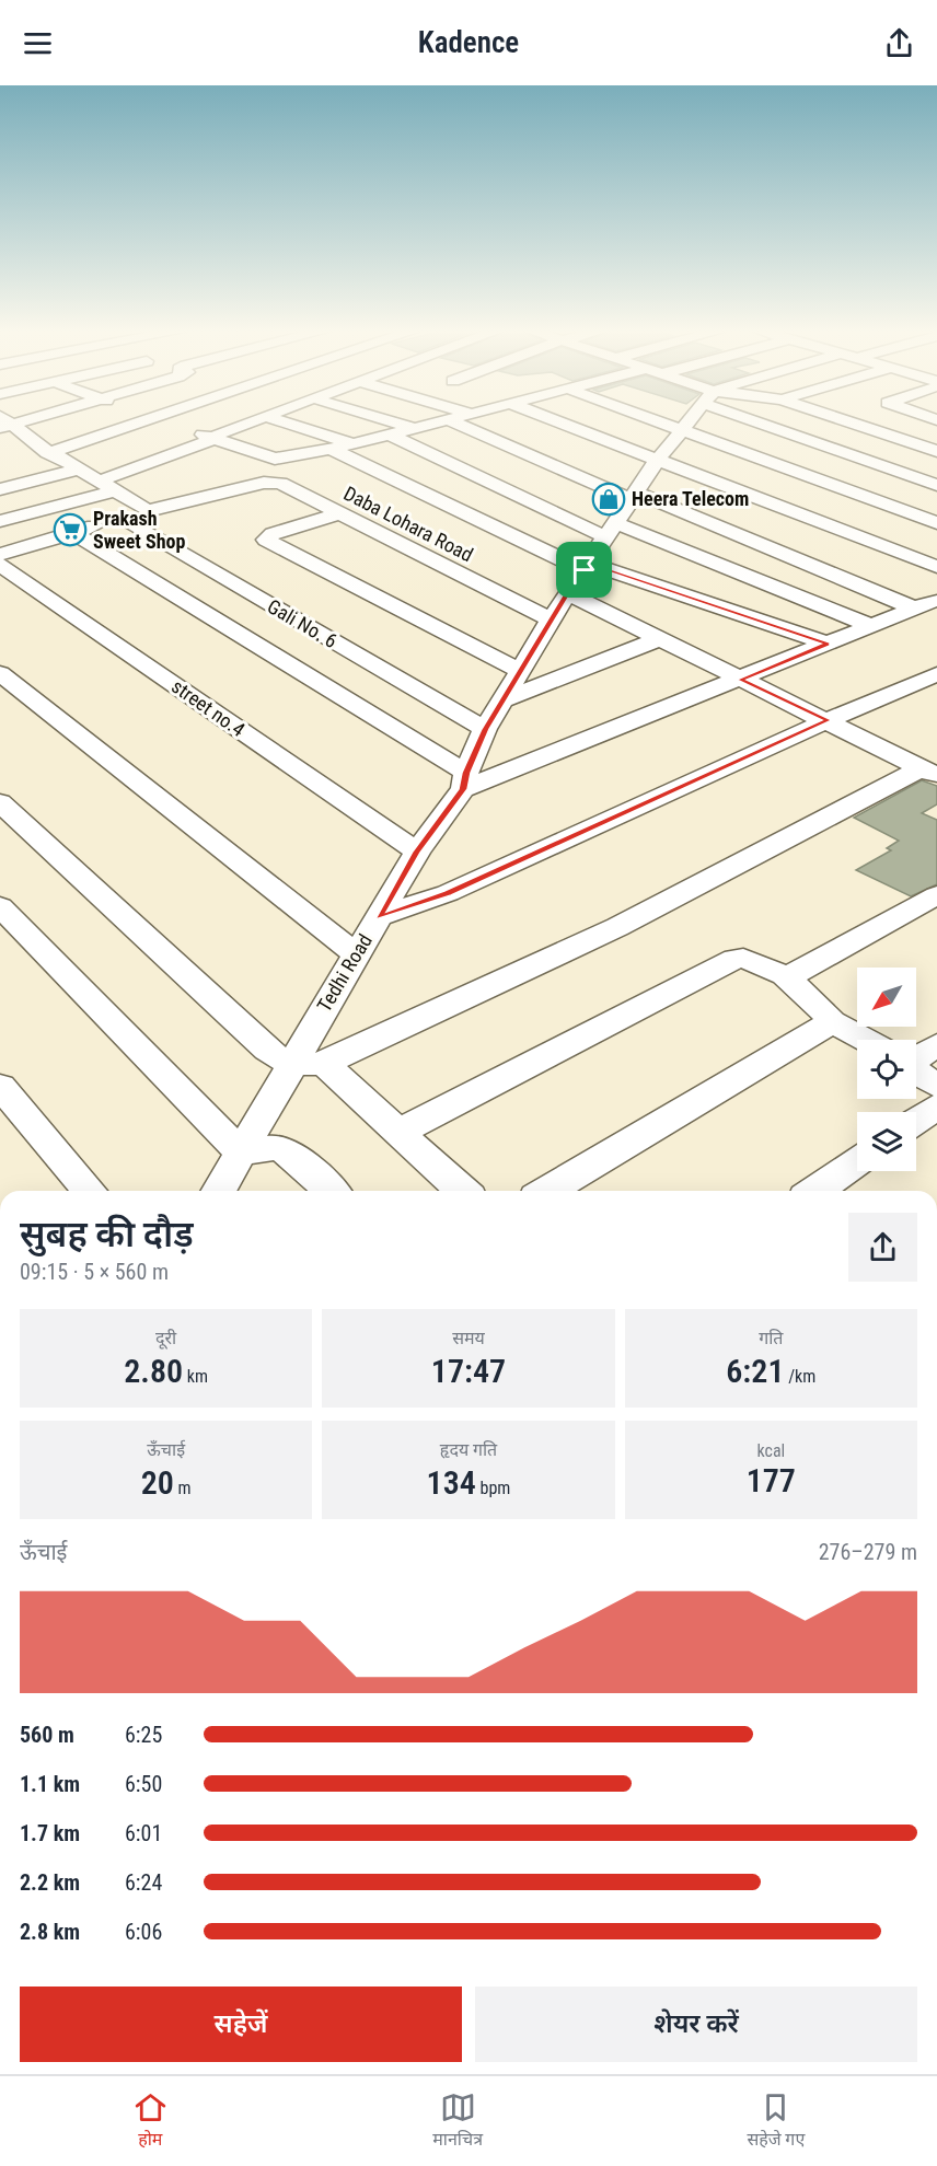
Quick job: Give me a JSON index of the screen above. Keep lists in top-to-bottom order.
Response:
{
  "streets": {
    "street": [
      "Daba Lohara Road",
      "Gali No. 6",
      "street no.4",
      "Tedhi Road"
    ]
  },
  "crossings": [
    ["Daba Lohara Road", "Tedhi Road"],
    ["Gali No. 6", "Tedhi Road"],
    ["street no.4", "Tedhi Road"]
  ],
  "places": {
    "shop": ["Heera Telecom"],
    "supermarket": ["Prakash Sweet Shop"]
  },
  "north": "bottom left",
  "page": {
    "header": "Kadence",
    "heading": ["सुबह की दौड़", "09:15 · 5 × 560 m"],
    "stats": [
      ["दूरी", "2.80 km"],
      ["समय", "17:47"],
      ["गति", "6:21 /km"],
      ["ऊँचाई", "20 m"],
      ["हृदय गति", "134 bpm"],
      ["kcal", "177"]
    ],
    "chart": ["ऊँचाई", "276–279 m"],
    "list": [
      {
        "name": "560 m",
        "note": "6:25"
      },
      {
        "name": "1.1 km",
        "note": "6:50"
      },
      {
        "name": "1.7 km",
        "note": "6:01"
      },
      {
        "name": "2.2 km",
        "note": "6:24"
      },
      {
        "name": "2.8 km",
        "note": "6:06"
      }
    ],
    "buttons": ["सहेजें", "शेयर करें"],
    "tabs": ["होम", "मानचित्र", "सहेजे गए"]
  }
}
